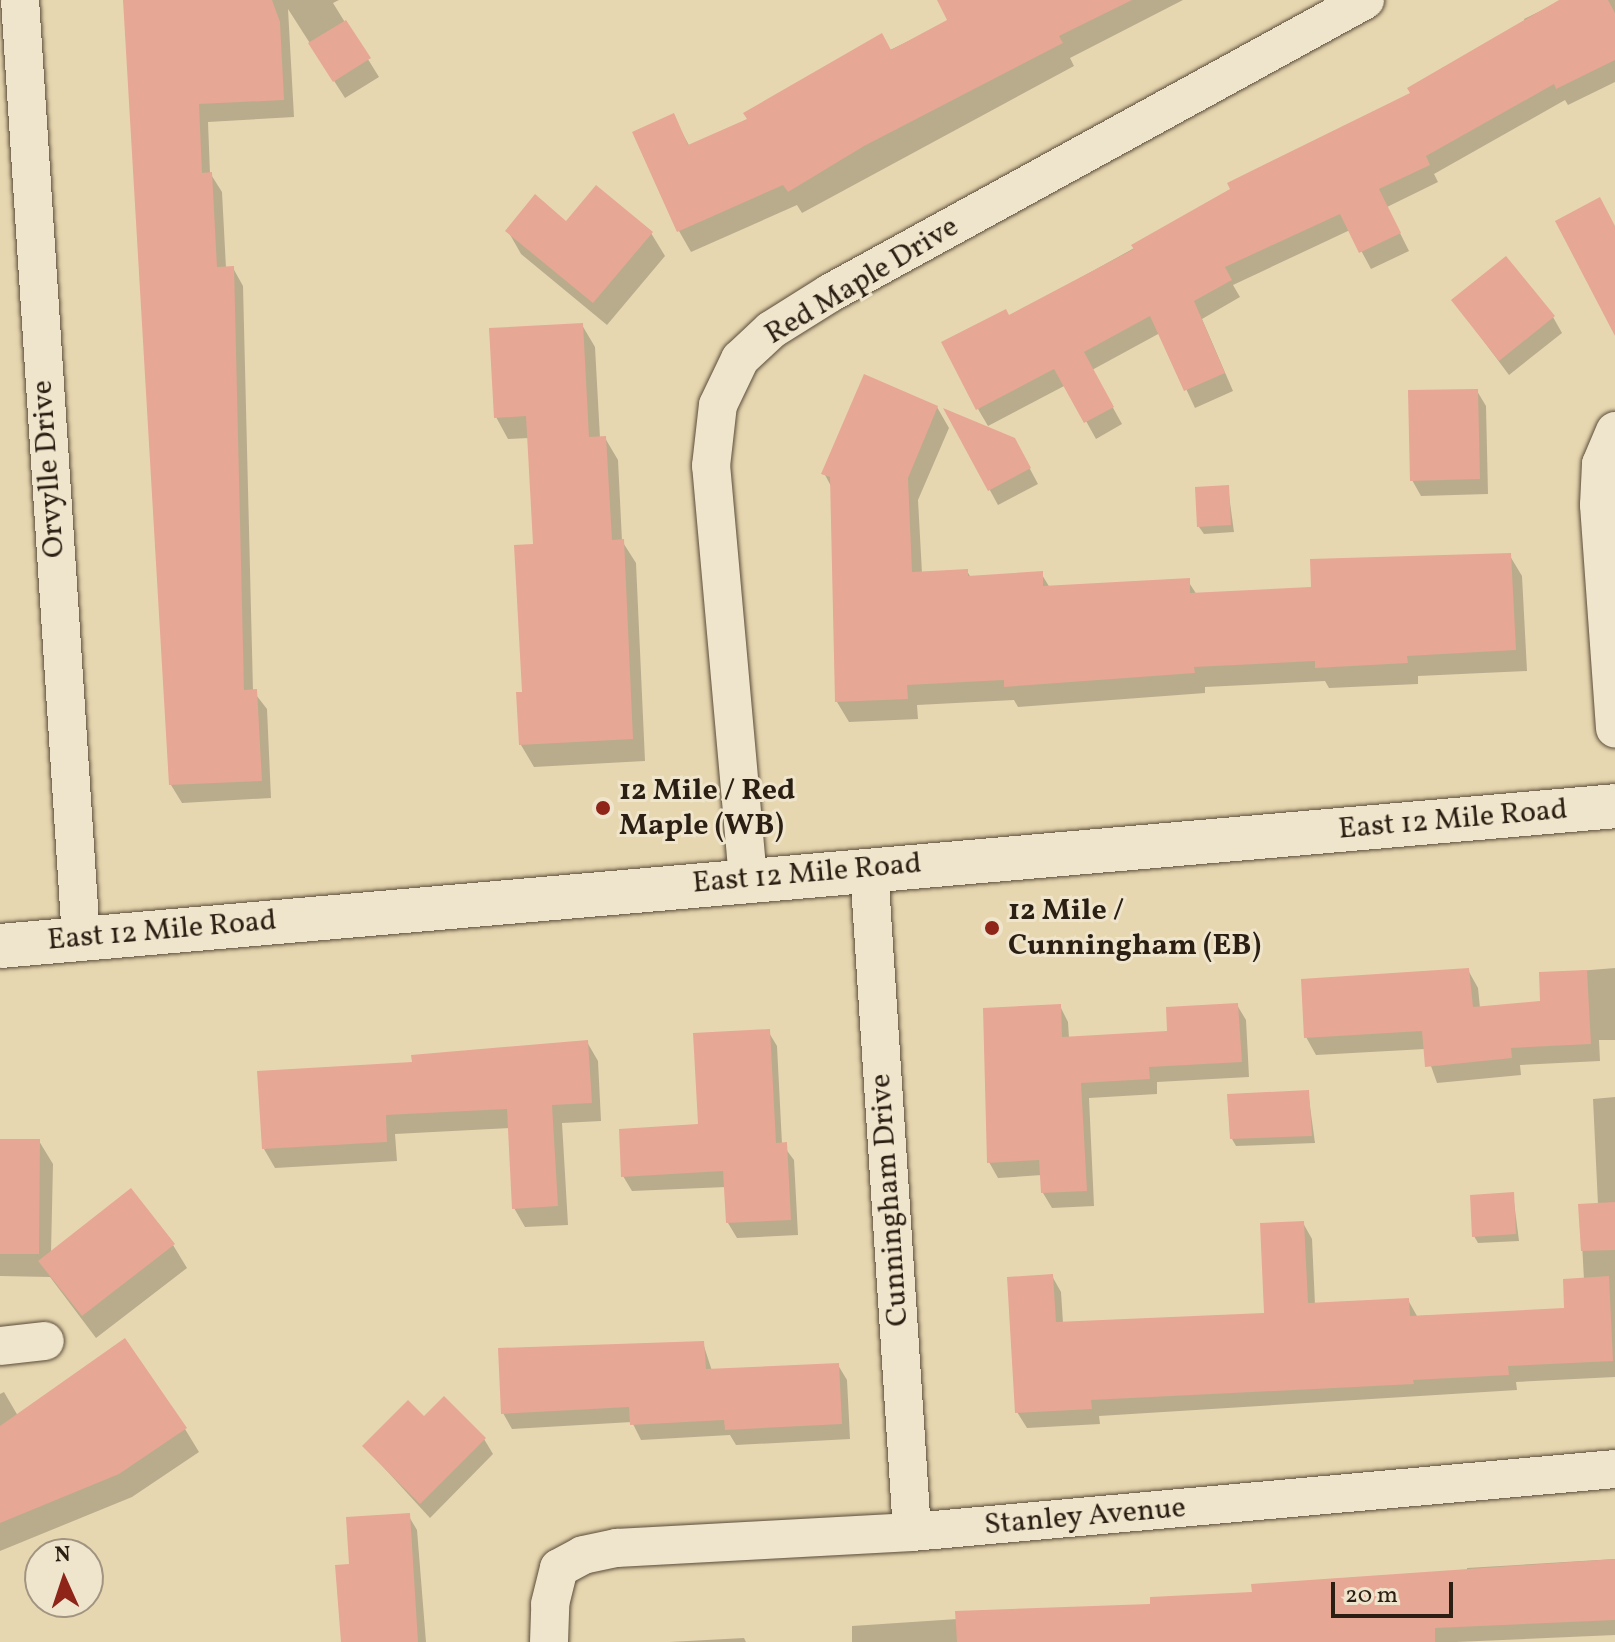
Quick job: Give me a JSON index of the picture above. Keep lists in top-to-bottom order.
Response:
{
  "streets": {
    "main road": ["East 12 Mile Road"],
    "street": [
      "Red Maple Drive",
      "Orvylle Drive",
      "Cunningham Drive",
      "Stanley Avenue"
    ]
  },
  "crossings": [
    ["Red Maple Drive", "East 12 Mile Road"],
    ["Orvylle Drive", "East 12 Mile Road"],
    ["East 12 Mile Road", "Cunningham Drive"],
    ["Cunningham Drive", "Stanley Avenue"]
  ],
  "places": ["12 Mile / Red Maple (WB)", "12 Mile / Cunningham (EB)"],
  "scale_bar": "20 m",
  "north": "top"
}
